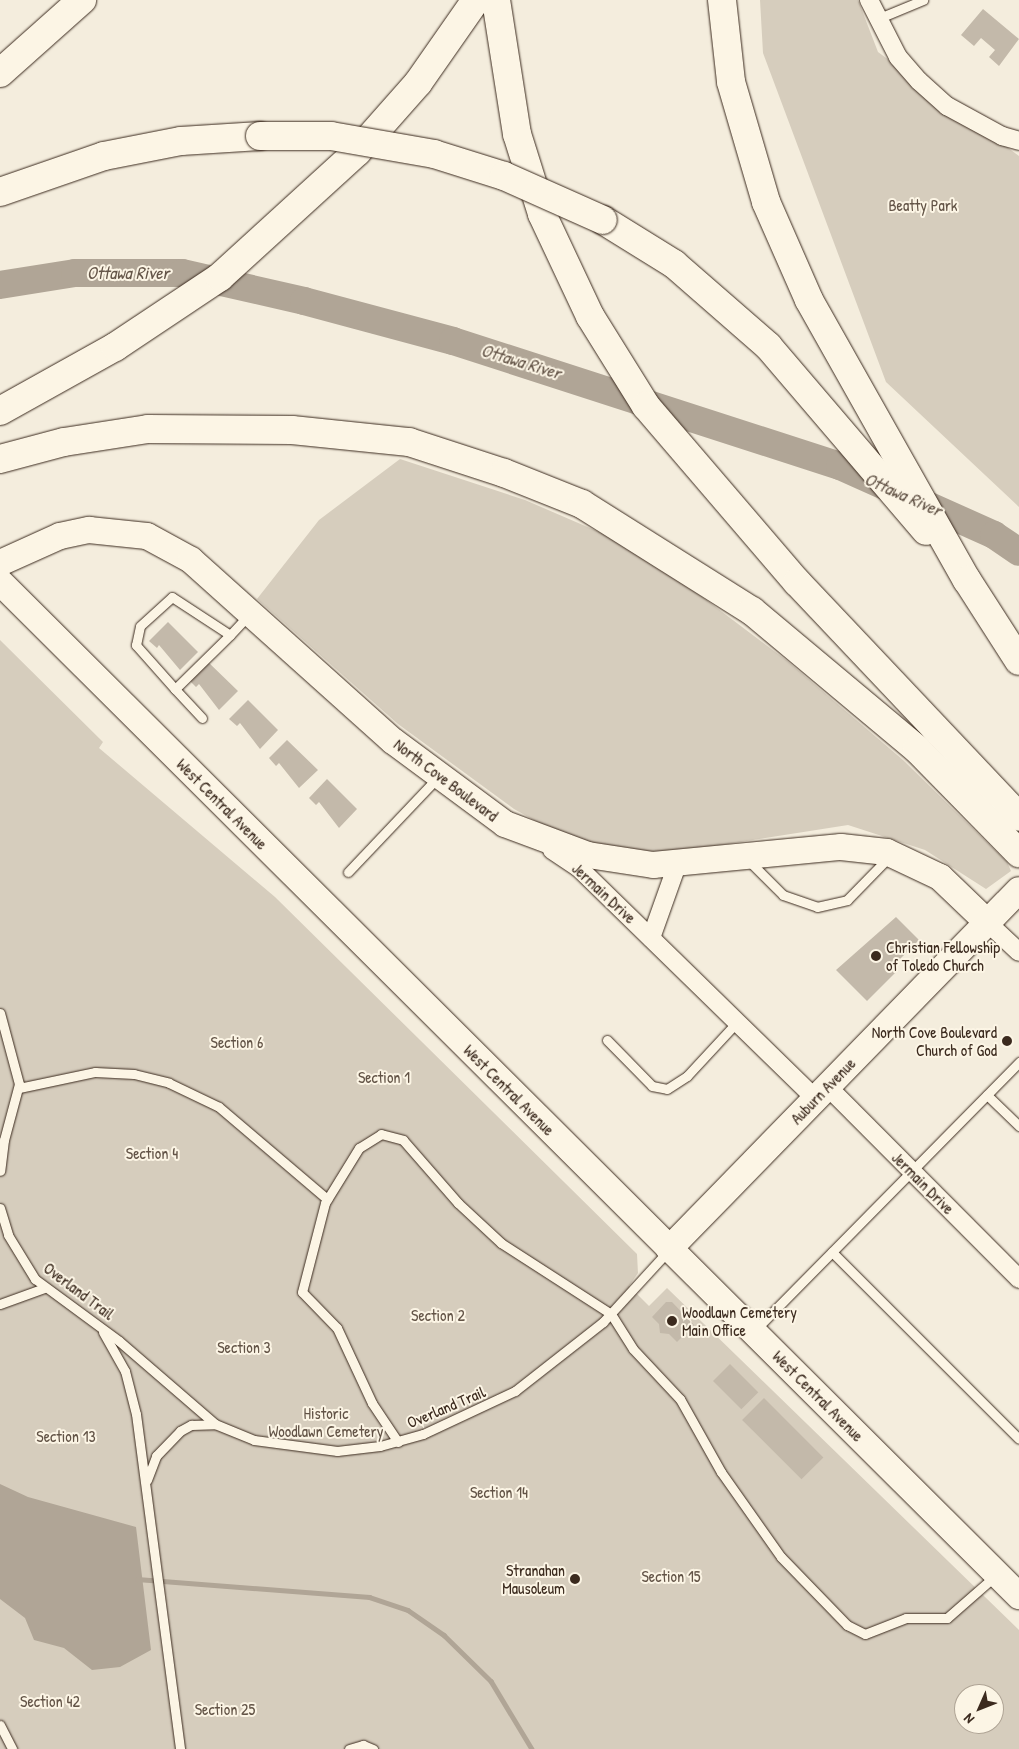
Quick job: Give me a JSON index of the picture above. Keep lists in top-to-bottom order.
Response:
{
  "streets": {
    "street": [
      "North Cove Boulevard",
      "West Central Avenue",
      "Jermain Drive",
      "Auburn Avenue"
    ],
    "lane": ["Overland Trail"]
  },
  "crossings": [
    ["North Cove Boulevard", "Jermain Drive"],
    ["North Cove Boulevard", "Auburn Avenue"],
    ["West Central Avenue", "Auburn Avenue"],
    ["West Central Avenue", "Overland Trail"],
    ["Jermain Drive", "Auburn Avenue"],
    ["Auburn Avenue", "Overland Trail"]
  ],
  "water": ["Ottawa River"],
  "parks": [
    "Beatty Park",
    "Section 6",
    "Section 1",
    "Section 4",
    "Section 2",
    "Section 3",
    "Historic Woodlawn Cemetery",
    "Section 13",
    "Section 14",
    "Section 15",
    "Section 42",
    "Section 25"
  ],
  "places": [
    "Christian Fellowship of Toledo Church",
    "North Cove Boulevard Church of God",
    "Woodlawn Cemetery Main Office",
    "Stranahan Mausoleum"
  ],
  "north": "bottom left"
}
